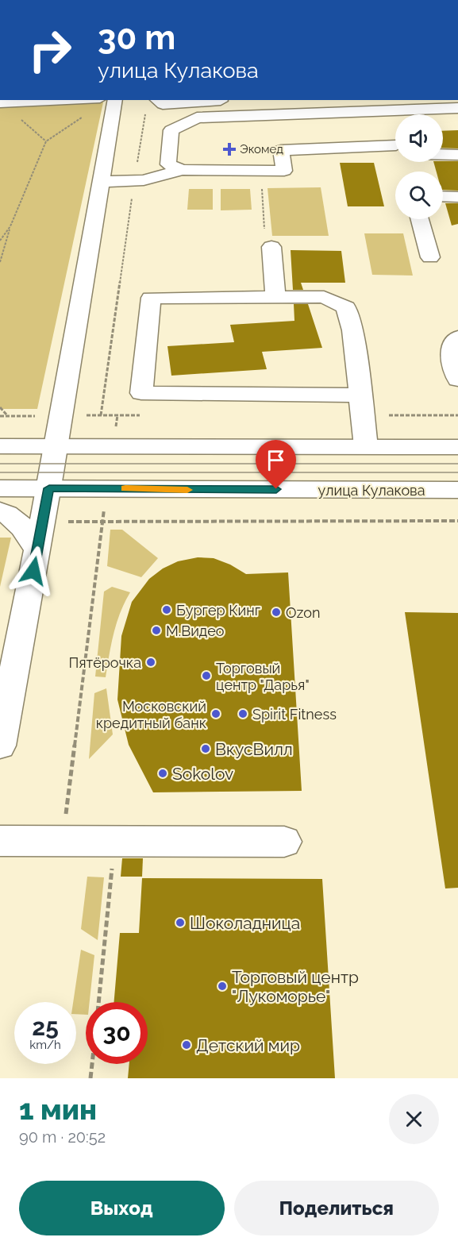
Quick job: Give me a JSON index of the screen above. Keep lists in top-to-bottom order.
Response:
{
  "streets": {
    "street": ["улица Кулакова"]
  },
  "places": {
    "health": ["Экомед"],
    "other": [
      "Бургер Кинг",
      "Ozon",
      "М.Видео",
      "Пятёрочка",
      "Торговый центр \"Дарья\"",
      "Московский кредитный банк",
      "Spirit Fitness",
      "ВкусВилл",
      "Sokolov",
      "Шоколадница",
      "Торговый центр \"Лукоморье\"",
      "Детский мир"
    ]
  },
  "page": {
    "turn": ["30 m", "улица Кулакова"],
    "speed": "25 km/h",
    "limit": "30",
    "heading": ["1 мин", "90 m · 20:52"],
    "buttons": ["Выход", "Поделиться"]
  }
}
